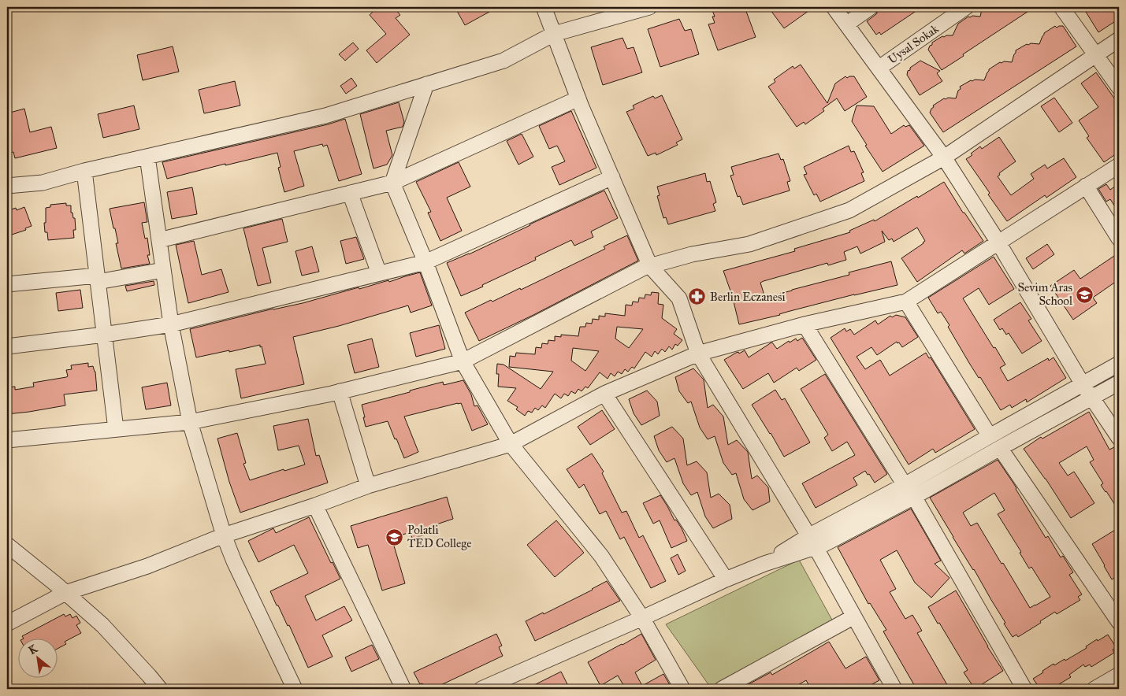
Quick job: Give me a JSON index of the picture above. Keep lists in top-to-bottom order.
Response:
{
  "streets": {
    "street": ["Uysal Sokak"]
  },
  "places": {
    "school or university": ["Sevim Aras School", "Polatli TED College"],
    "pharmacy": ["Berlin Eczanesi"]
  },
  "north": "top left"
}
